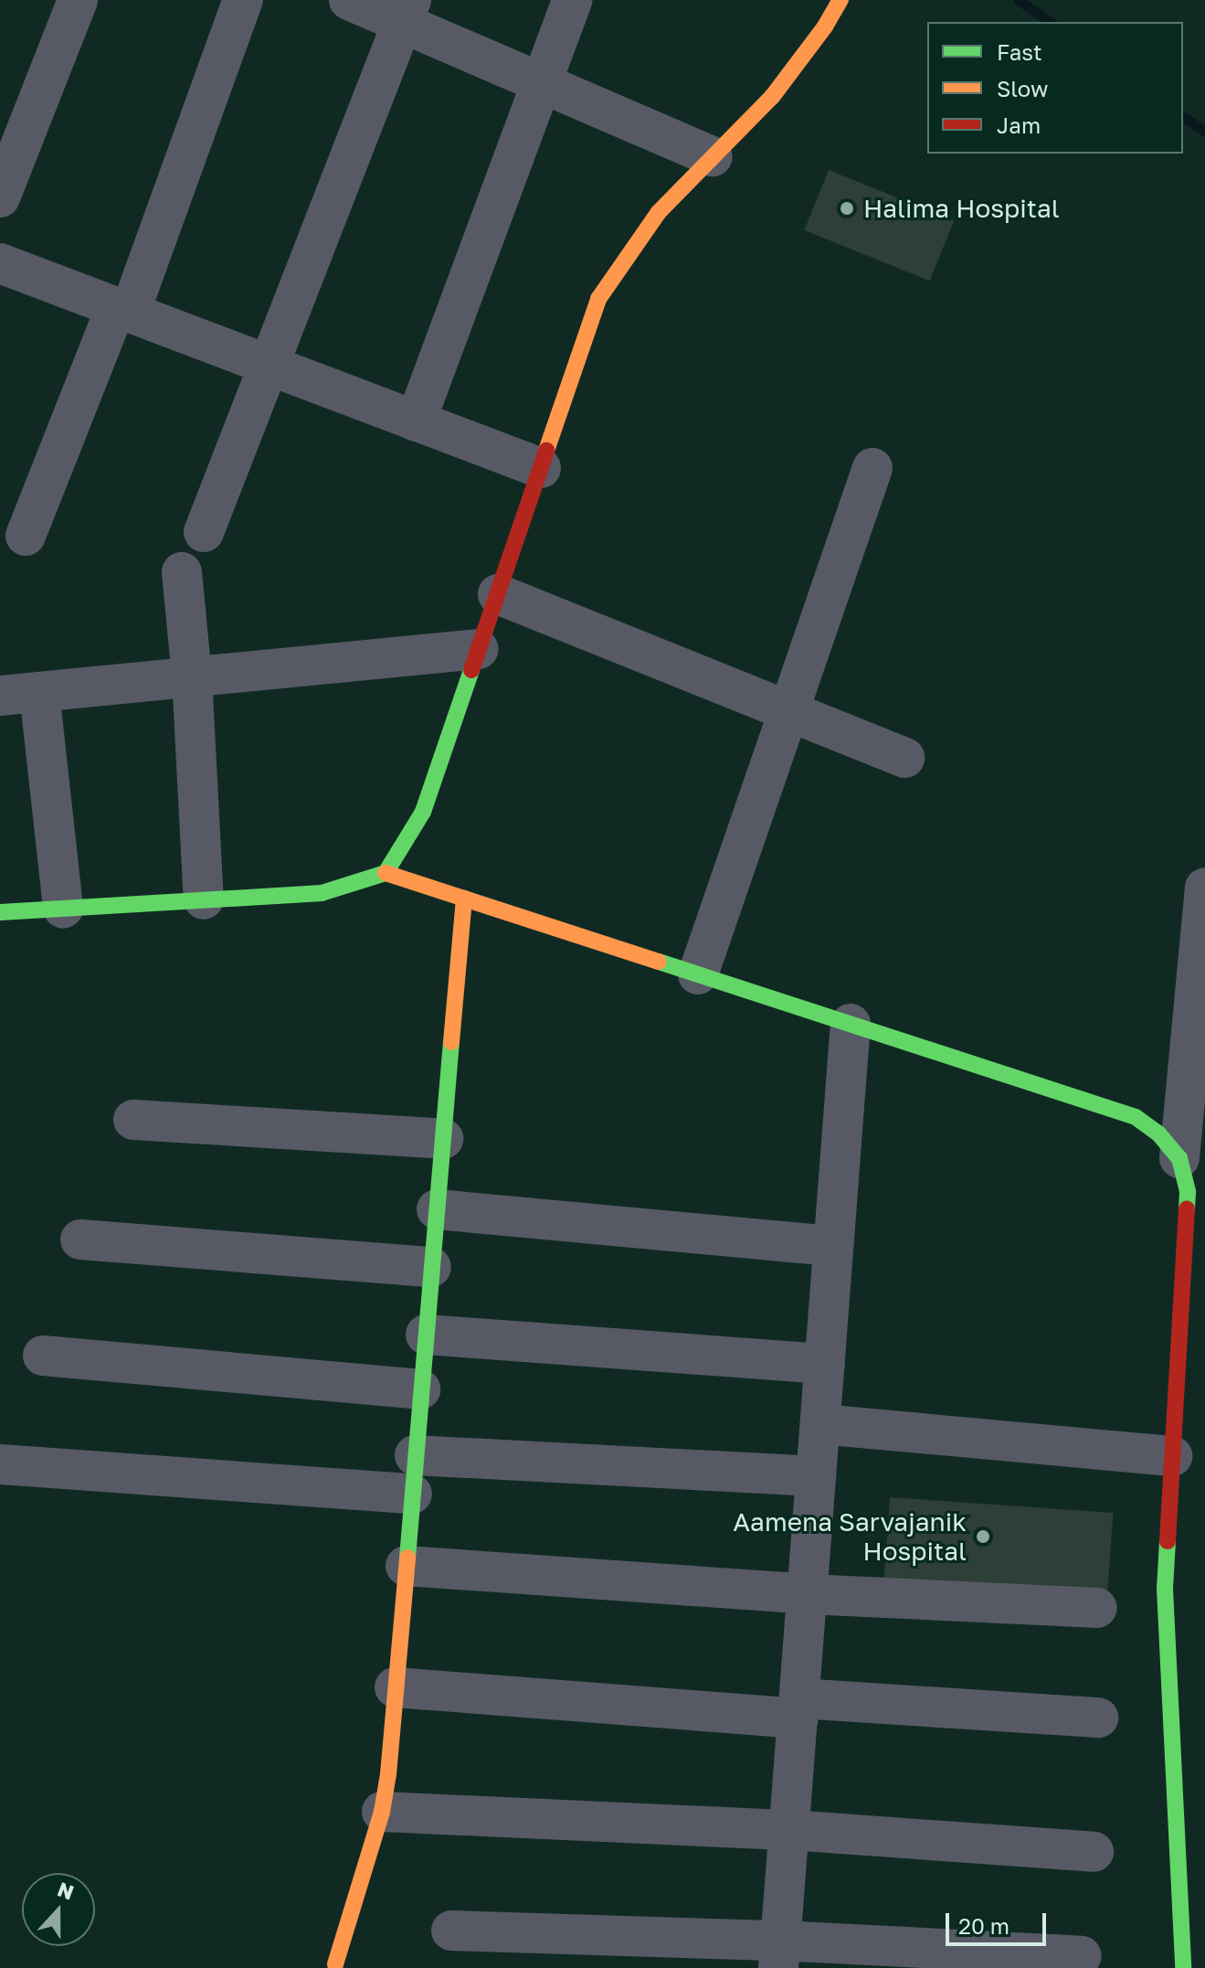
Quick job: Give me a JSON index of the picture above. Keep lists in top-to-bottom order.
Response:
{
  "places": ["Halima Hospital", "Aamena Sarvajanik Hospital"],
  "legend": ["Fast", "Slow", "Jam"],
  "scale_bar": "20 m",
  "north": "top"
}
